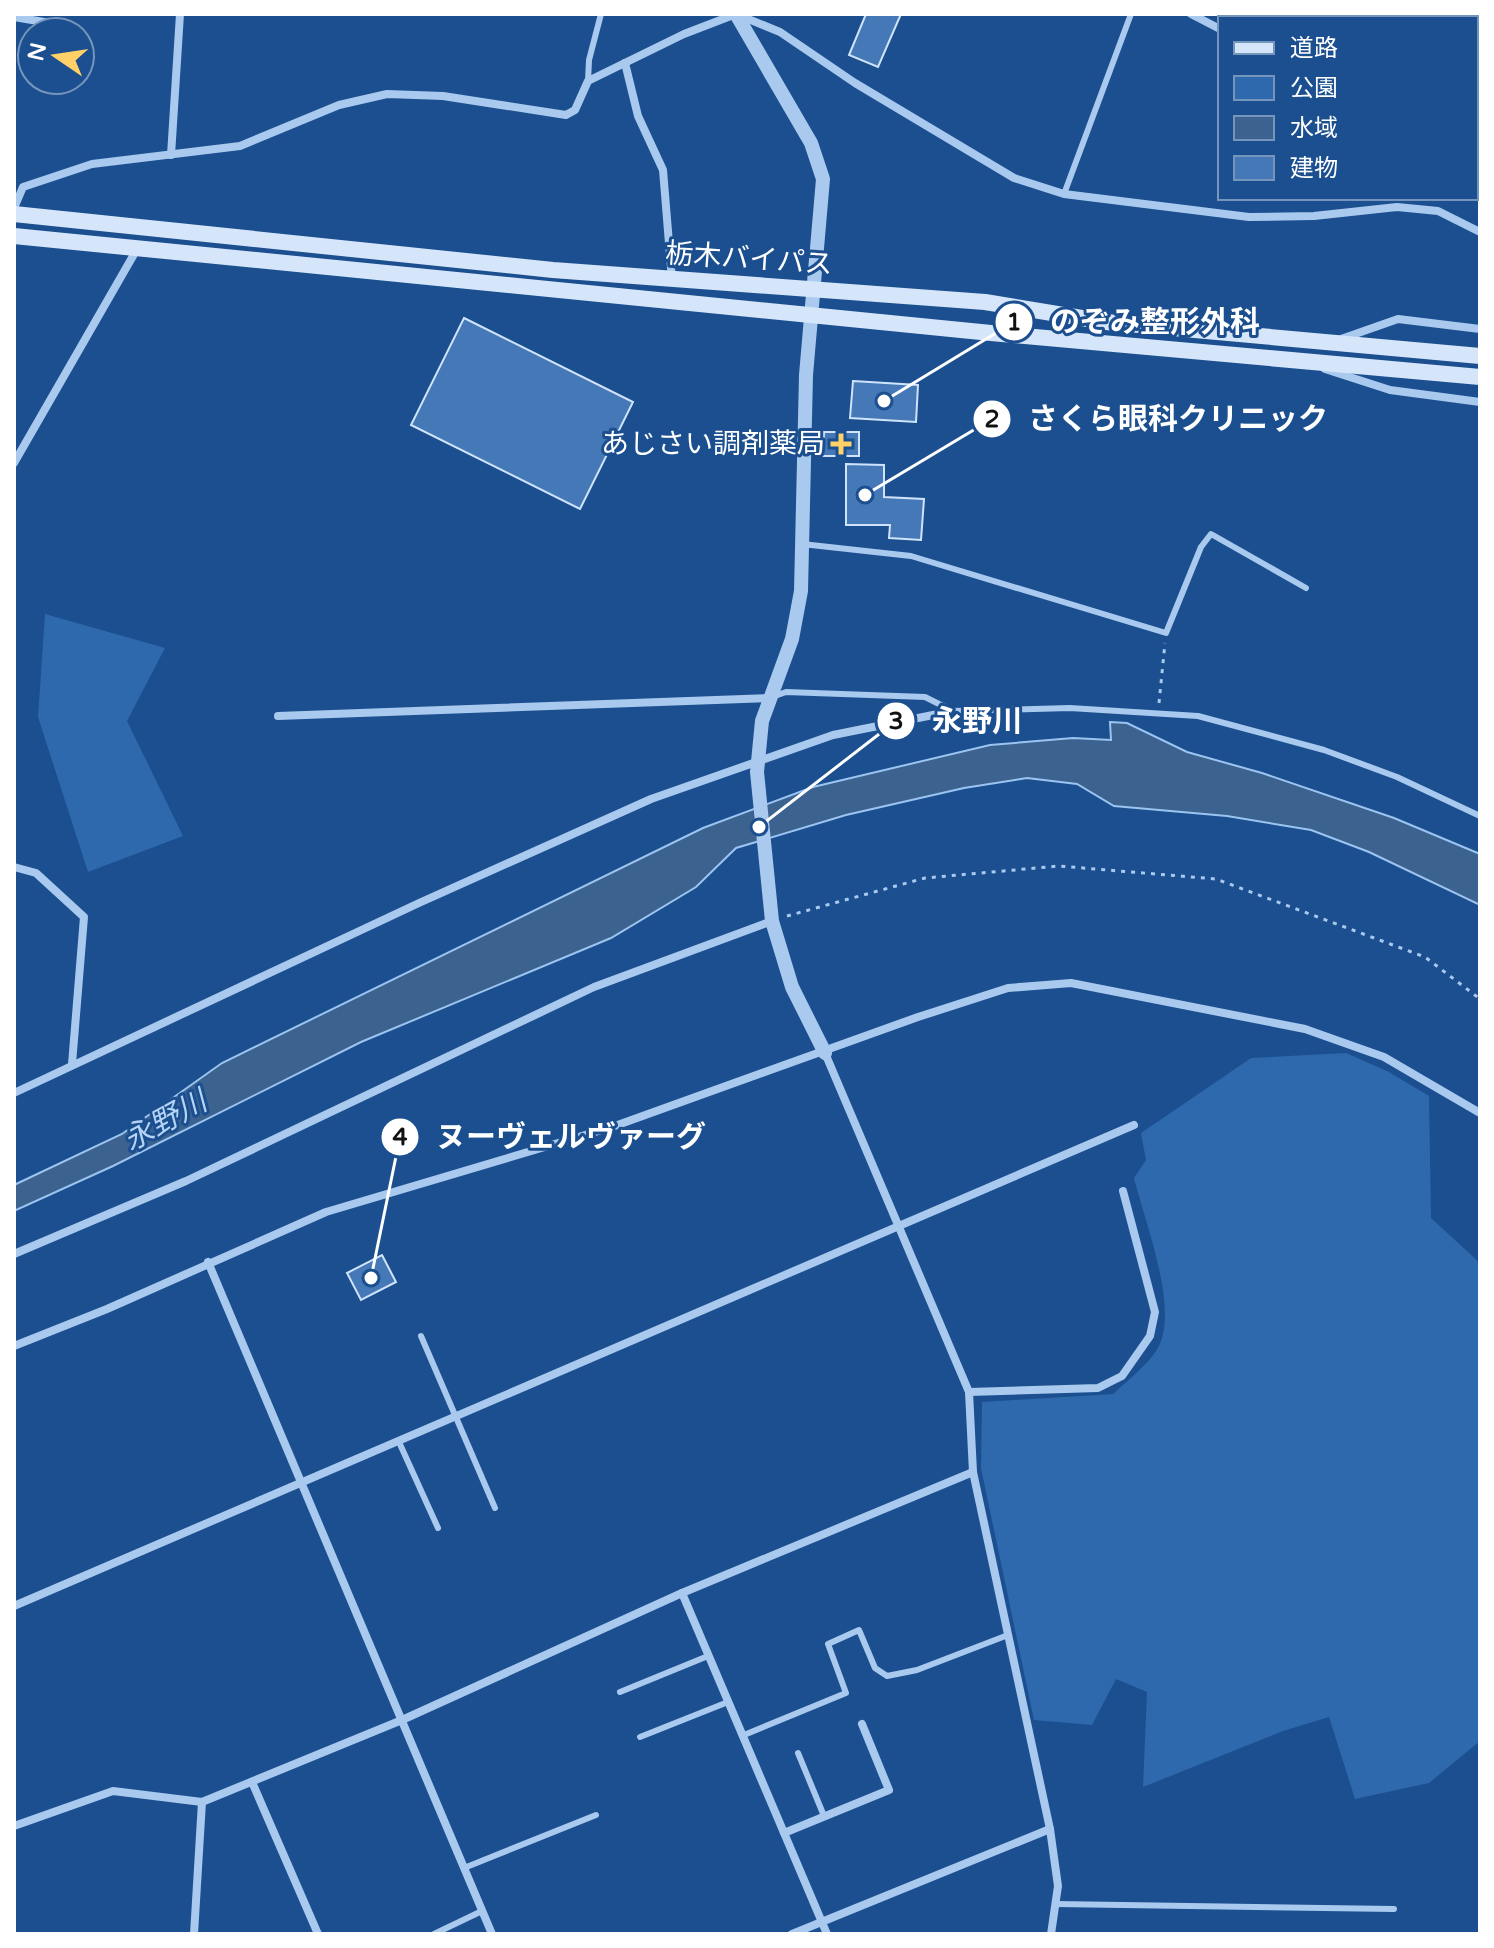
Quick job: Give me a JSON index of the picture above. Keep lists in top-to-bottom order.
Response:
{
  "streets": {
    "main road": ["栃木バイパス"]
  },
  "water": ["永野川"],
  "places": {
    "other": [
      "のぞみ整形外科",
      "さくら眼科クリニック",
      "永野川",
      "ヌーヴェルヴァーグ"
    ],
    "health": ["あじさい調剤薬局"]
  },
  "legend": [
    "道路",
    "公園",
    "水域",
    "建物"
  ],
  "north": "left"
}
